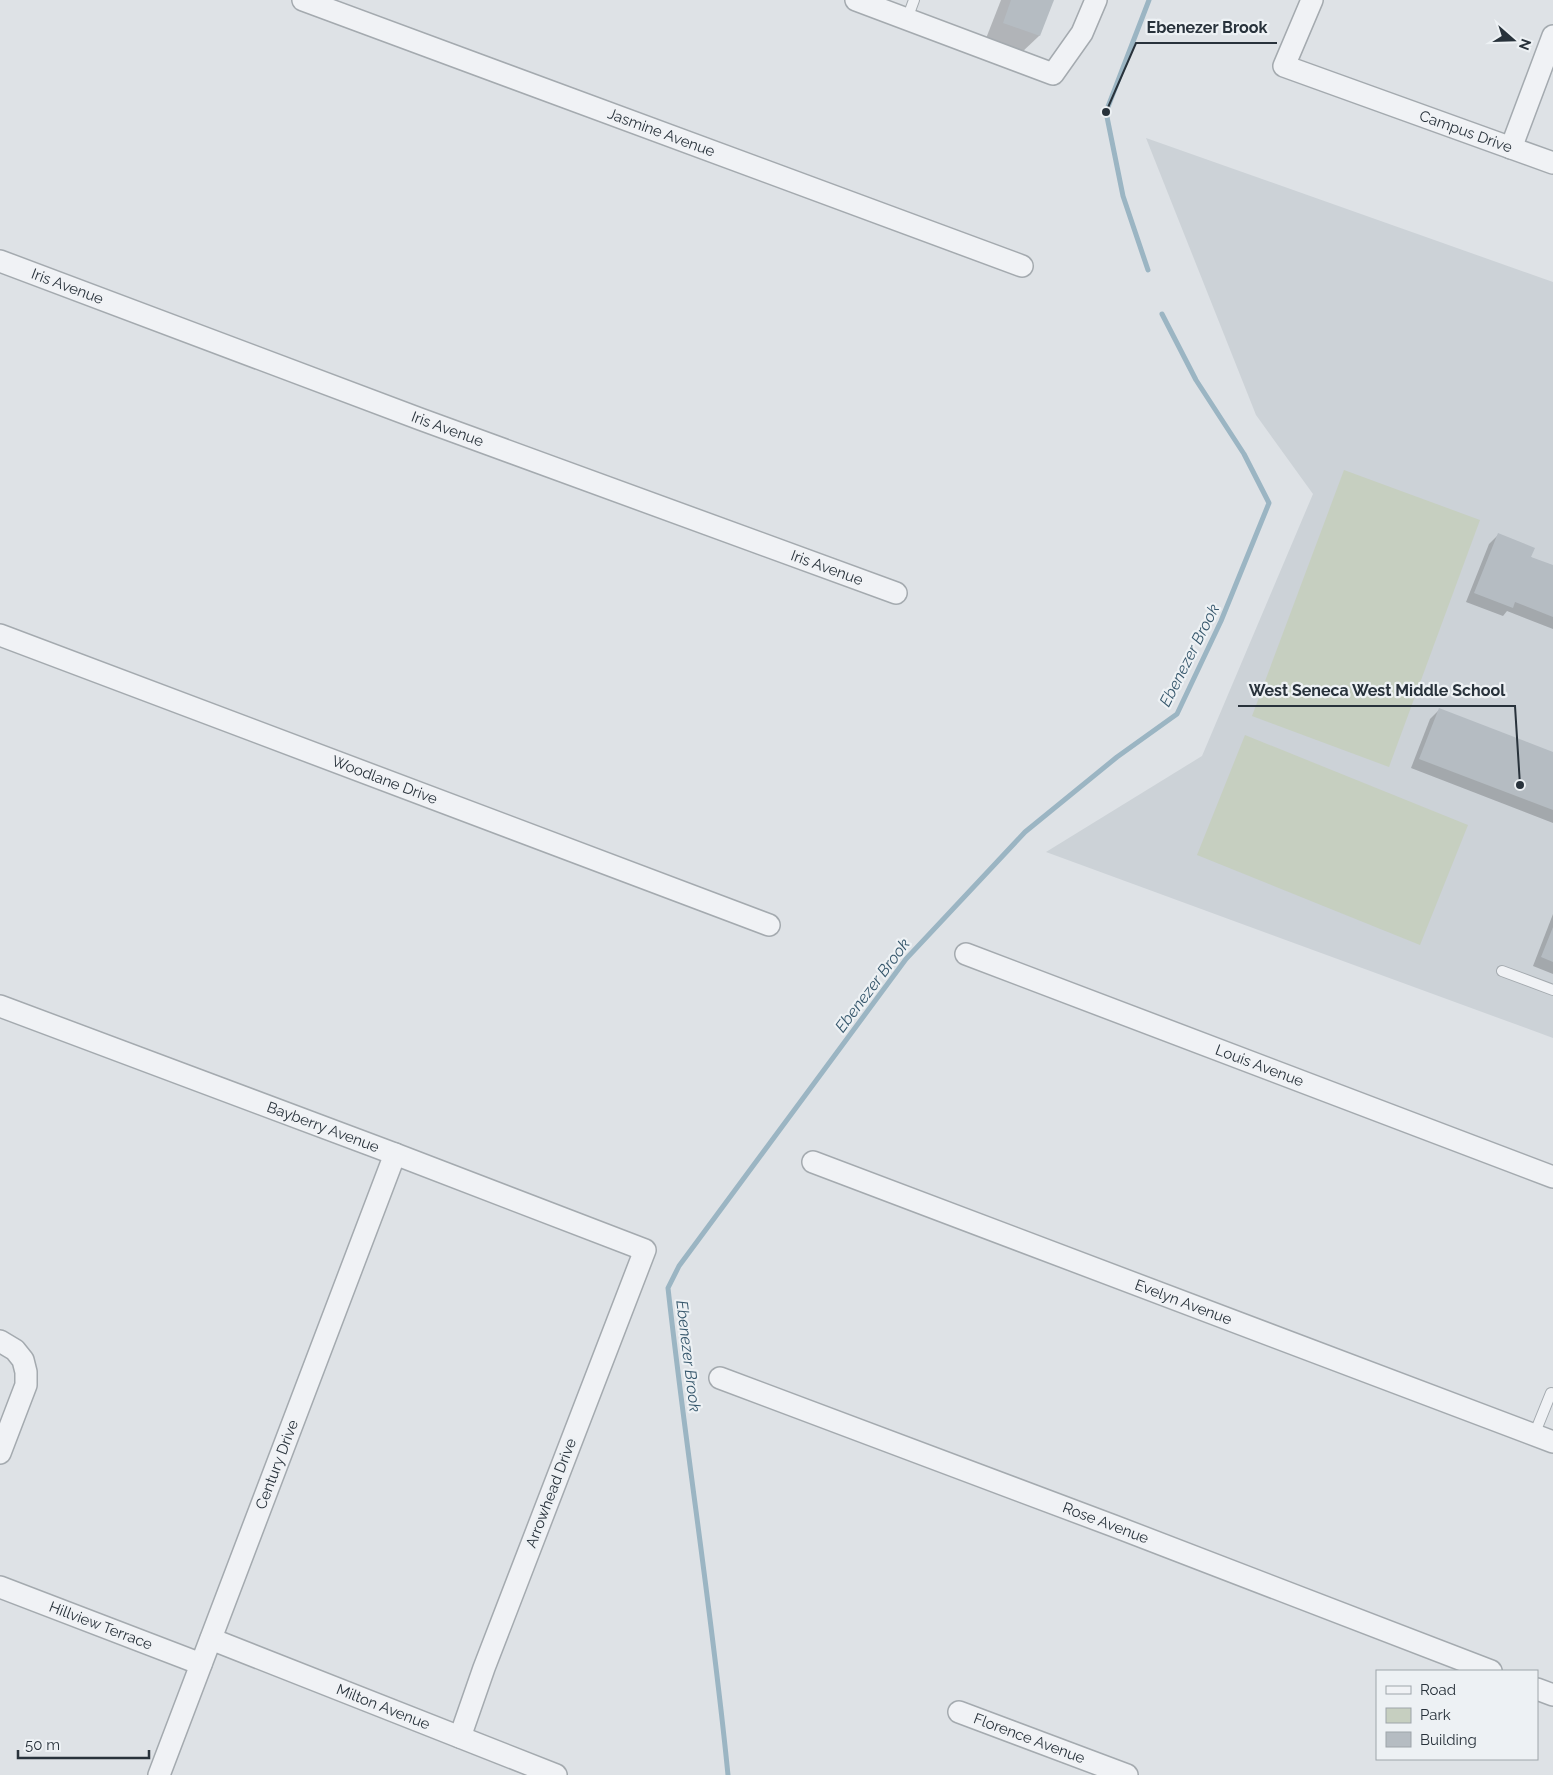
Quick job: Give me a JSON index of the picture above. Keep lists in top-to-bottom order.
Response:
{
  "streets": {
    "street": [
      "Campus Drive",
      "Jasmine Avenue",
      "Iris Avenue",
      "Woodlane Drive",
      "Louis Avenue",
      "Bayberry Avenue",
      "Evelyn Avenue",
      "Century Drive",
      "Arrowhead Drive",
      "Rose Avenue",
      "Hillview Terrace",
      "Milton Avenue",
      "Florence Avenue"
    ]
  },
  "crossings": [
    ["Bayberry Avenue", "Century Drive"],
    ["Bayberry Avenue", "Arrowhead Drive"],
    ["Century Drive", "Hillview Terrace"],
    ["Century Drive", "Milton Avenue"],
    ["Arrowhead Drive", "Milton Avenue"]
  ],
  "water": ["Ebenezer Brook"],
  "places": ["Ebenezer Brook", "West Seneca West Middle School"],
  "legend": ["Road", "Park", "Building"],
  "scale_bar": "50 m",
  "north": "right"
}
